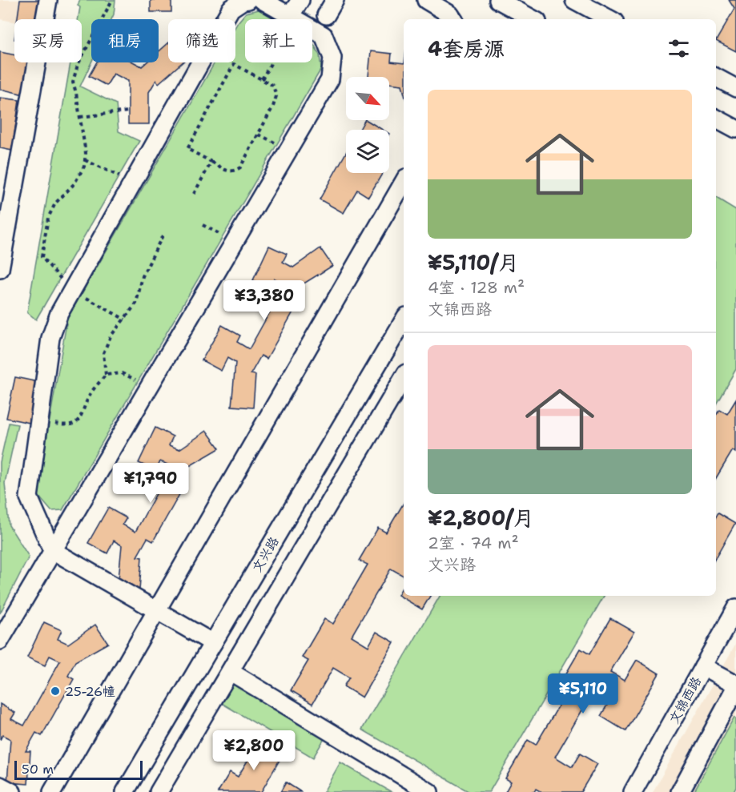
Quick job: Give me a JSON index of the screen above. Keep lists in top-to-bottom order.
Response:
{
  "streets": {
    "street": ["文兴路", "文锦西路"]
  },
  "places": ["25-26幢"],
  "scale_bar": "50 m",
  "north": "bottom right",
  "page": {
    "chip": [
      "买房",
      "租房",
      "筛选",
      "新上"
    ],
    "heading": "4套房源",
    "list": [
      {
        "name": "¥5,110/月",
        "note": "4室 · 128 m² · 文锦西路"
      },
      {
        "name": "¥2,800/月",
        "note": "2室 · 74 m² · 文兴路"
      }
    ],
    "price": [
      "¥3,380",
      "¥1,790",
      "¥5,110",
      "¥2,800"
    ],
    "scale": "50 m"
  }
}
